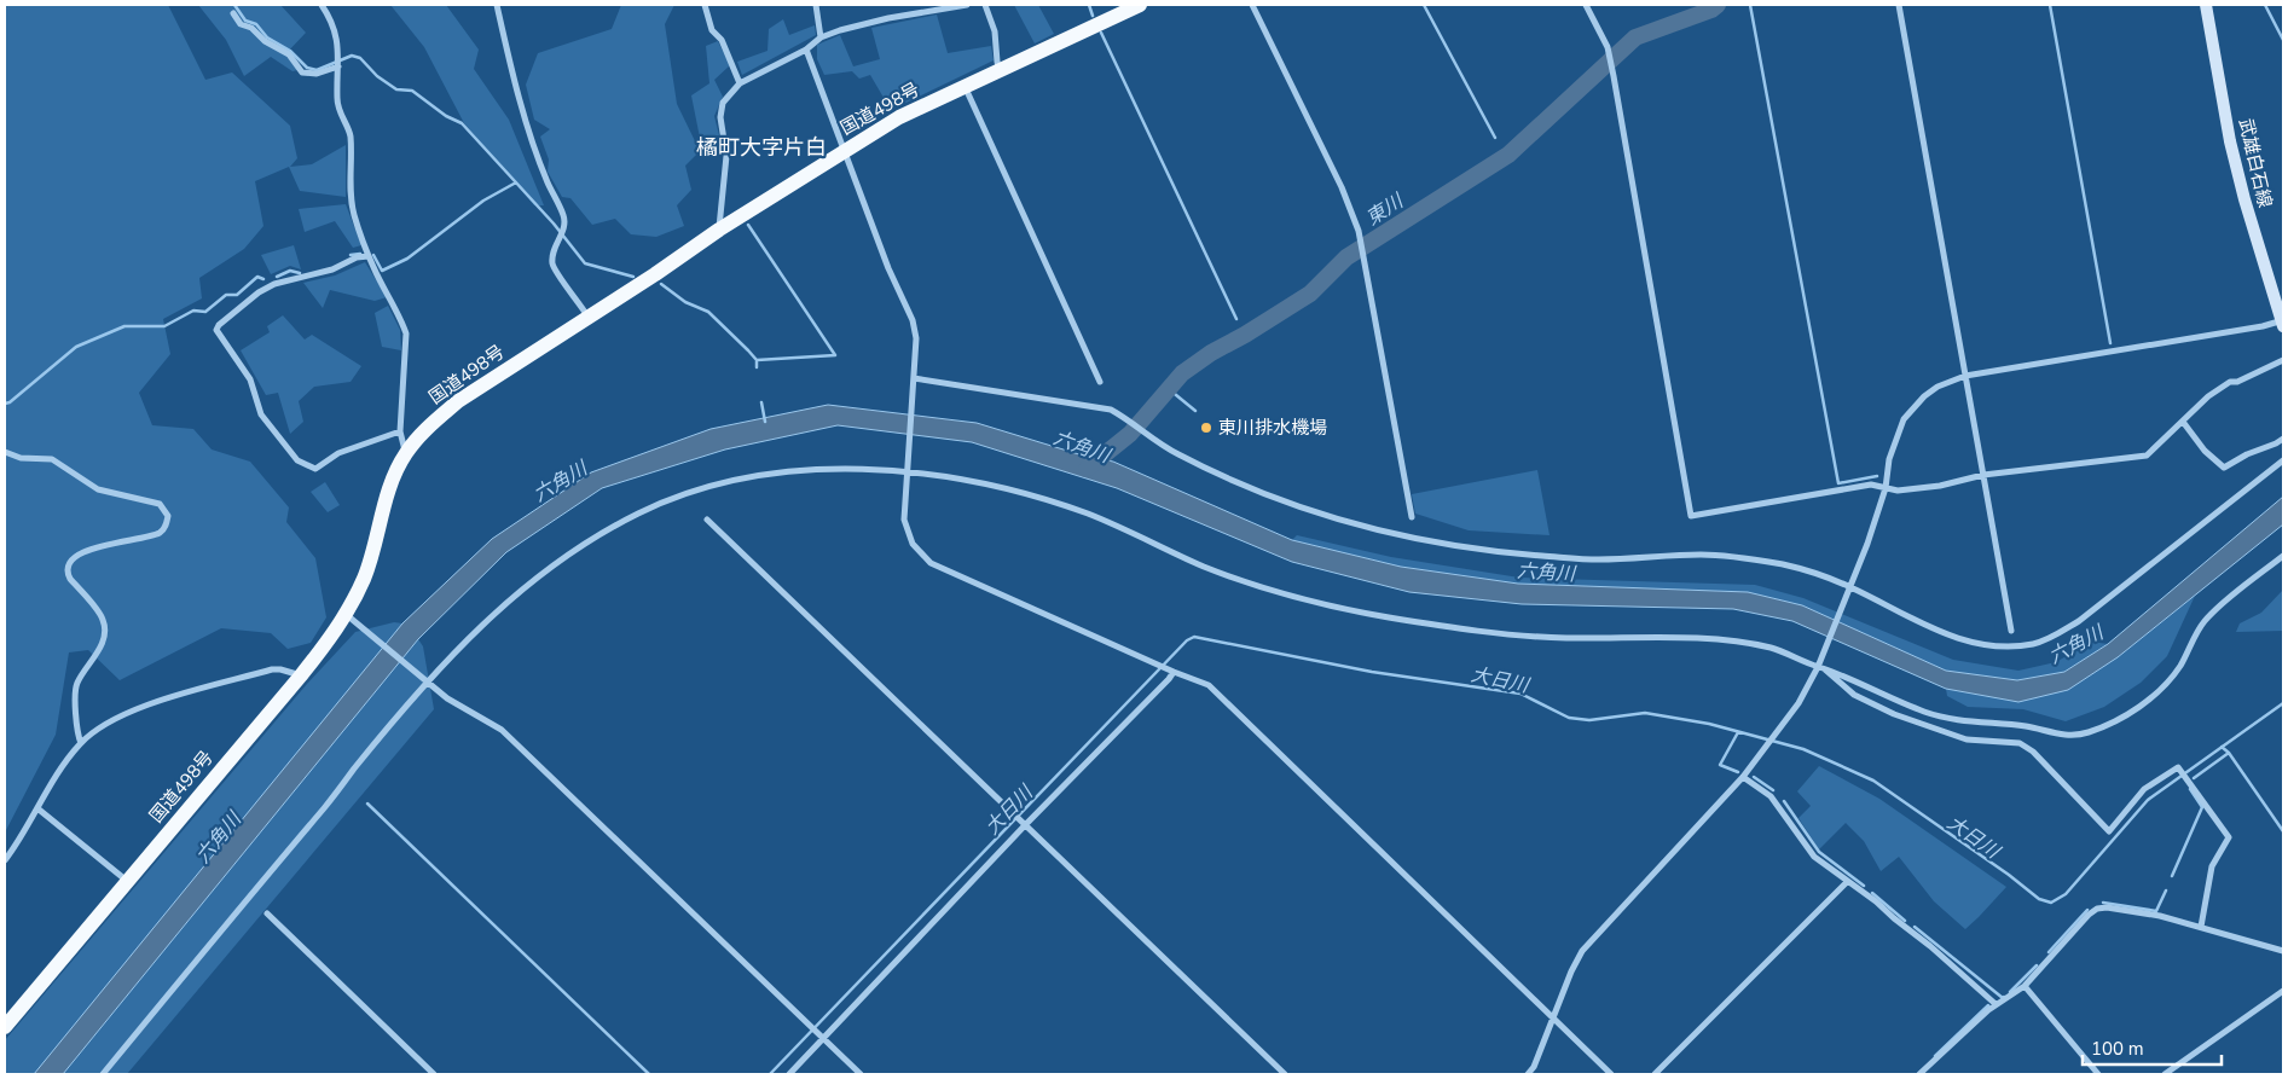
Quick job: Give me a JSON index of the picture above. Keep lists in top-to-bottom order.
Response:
{
  "streets": {
    "highway": ["国道498号"],
    "main road": ["武雄白石線"]
  },
  "districts": ["橘町大字片白"],
  "water": ["東川", "六角川", "大日川"],
  "places": ["東川排水機場"],
  "scale_bar": "100 m"
}
